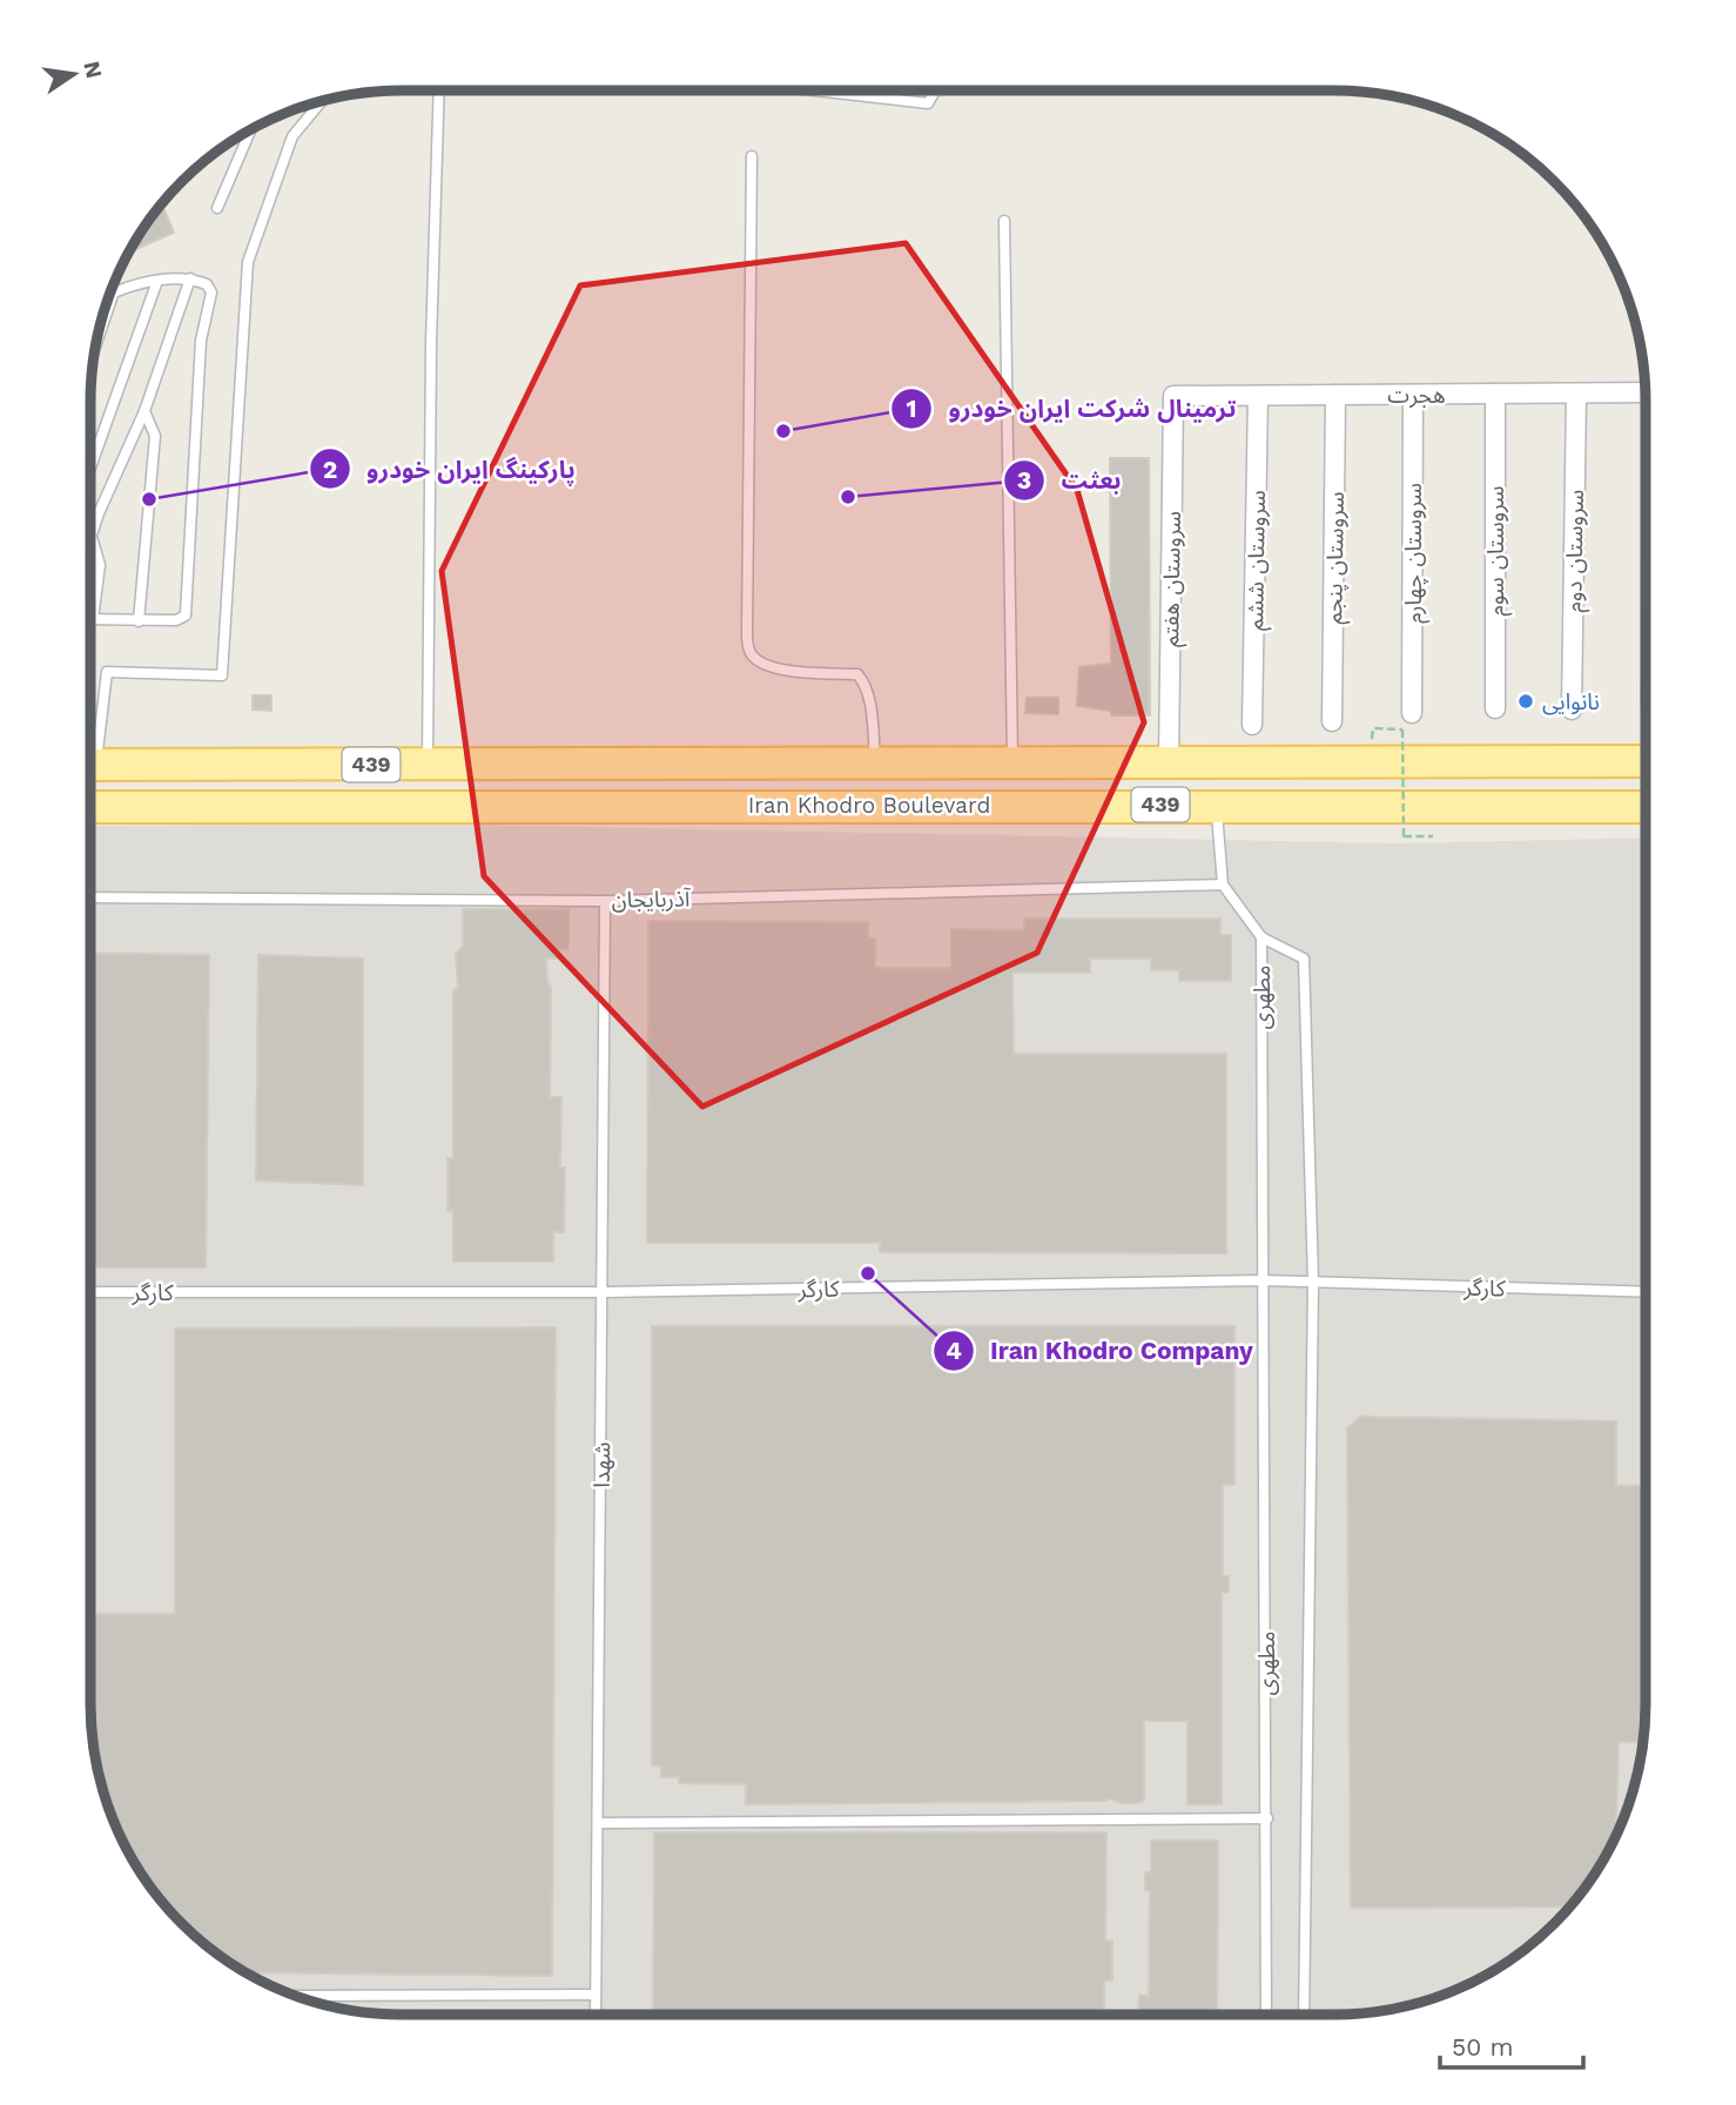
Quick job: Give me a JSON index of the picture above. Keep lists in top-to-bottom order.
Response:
{
  "streets": {
    "main road": ["439", "Iran Khodro Boulevard"],
    "street": [
      "هجرت",
      "سروستان سوم",
      "سروستان دوم",
      "سروستان چهارم",
      "سروستان پنجم",
      "سروستان ششم",
      "سروستان هفتم"
    ],
    "lane": [
      "آذربایجان",
      "مطهری",
      "کارگر",
      "شهدا"
    ]
  },
  "crossings": [
    ["هجرت", "سروستان سوم"],
    ["هجرت", "سروستان دوم"],
    ["هجرت", "سروستان چهارم"],
    ["هجرت", "سروستان پنجم"],
    ["هجرت", "سروستان ششم"],
    ["هجرت", "سروستان هفتم"],
    ["سروستان هفتم", "Iran Khodro Boulevard"],
    ["آذربایجان", "شهدا"],
    ["مطهری", "کارگر"],
    ["کارگر", "شهدا"]
  ],
  "places": [
    "ترمینال شرکت ایران خودرو",
    "بعثت",
    "پارکینگ ایران خودرو",
    "نانوایی",
    "Iran Khodro Company"
  ],
  "scale_bar": "50 m",
  "north": "right"
}
